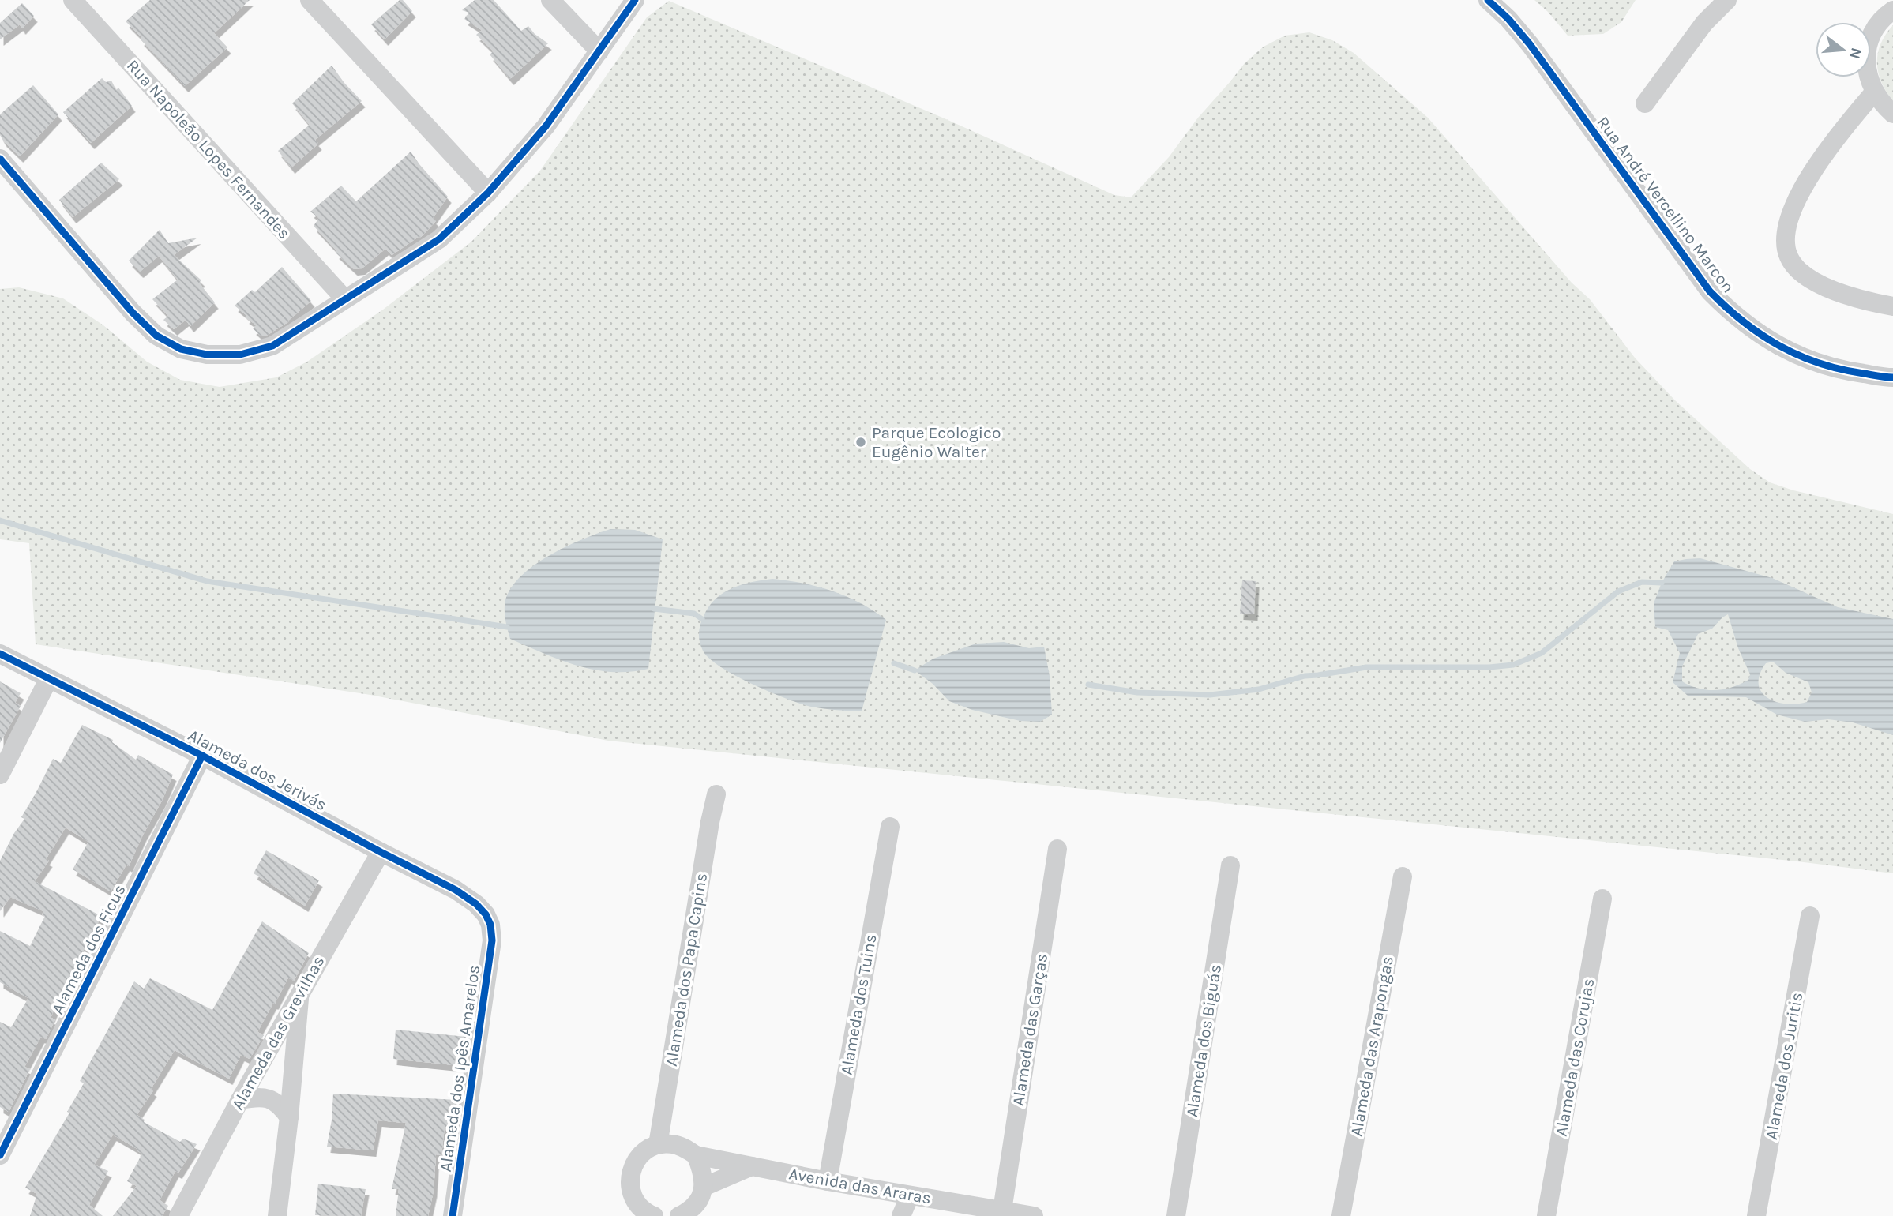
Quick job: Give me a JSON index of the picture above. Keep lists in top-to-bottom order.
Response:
{
  "streets": {
    "street": [
      "Rua Napoleão Lopes Fernandes",
      "Rua André Vercellino Marcon",
      "Alameda dos Jerivás",
      "Alameda dos Ficus",
      "Alameda dos Papa Capins",
      "Alameda dos Tuins",
      "Alameda das Garças",
      "Alameda das Grevilhas",
      "Alameda dos Biguás",
      "Alameda das Arapongas",
      "Alameda das Corujas",
      "Alameda dos Juritis",
      "Alameda dos Ipês Amarelos",
      "Avenida das Araras"
    ]
  },
  "crossings": [
    ["Alameda dos Jerivás", "Alameda dos Ficus"],
    ["Alameda dos Jerivás", "Alameda das Grevilhas"],
    ["Alameda dos Jerivás", "Alameda dos Ipês Amarelos"],
    ["Alameda dos Papa Capins", "Avenida das Araras"],
    ["Alameda dos Tuins", "Avenida das Araras"],
    ["Alameda das Garças", "Avenida das Araras"]
  ],
  "places": ["Parque Ecologico Eugênio Walter"],
  "north": "right"
}
